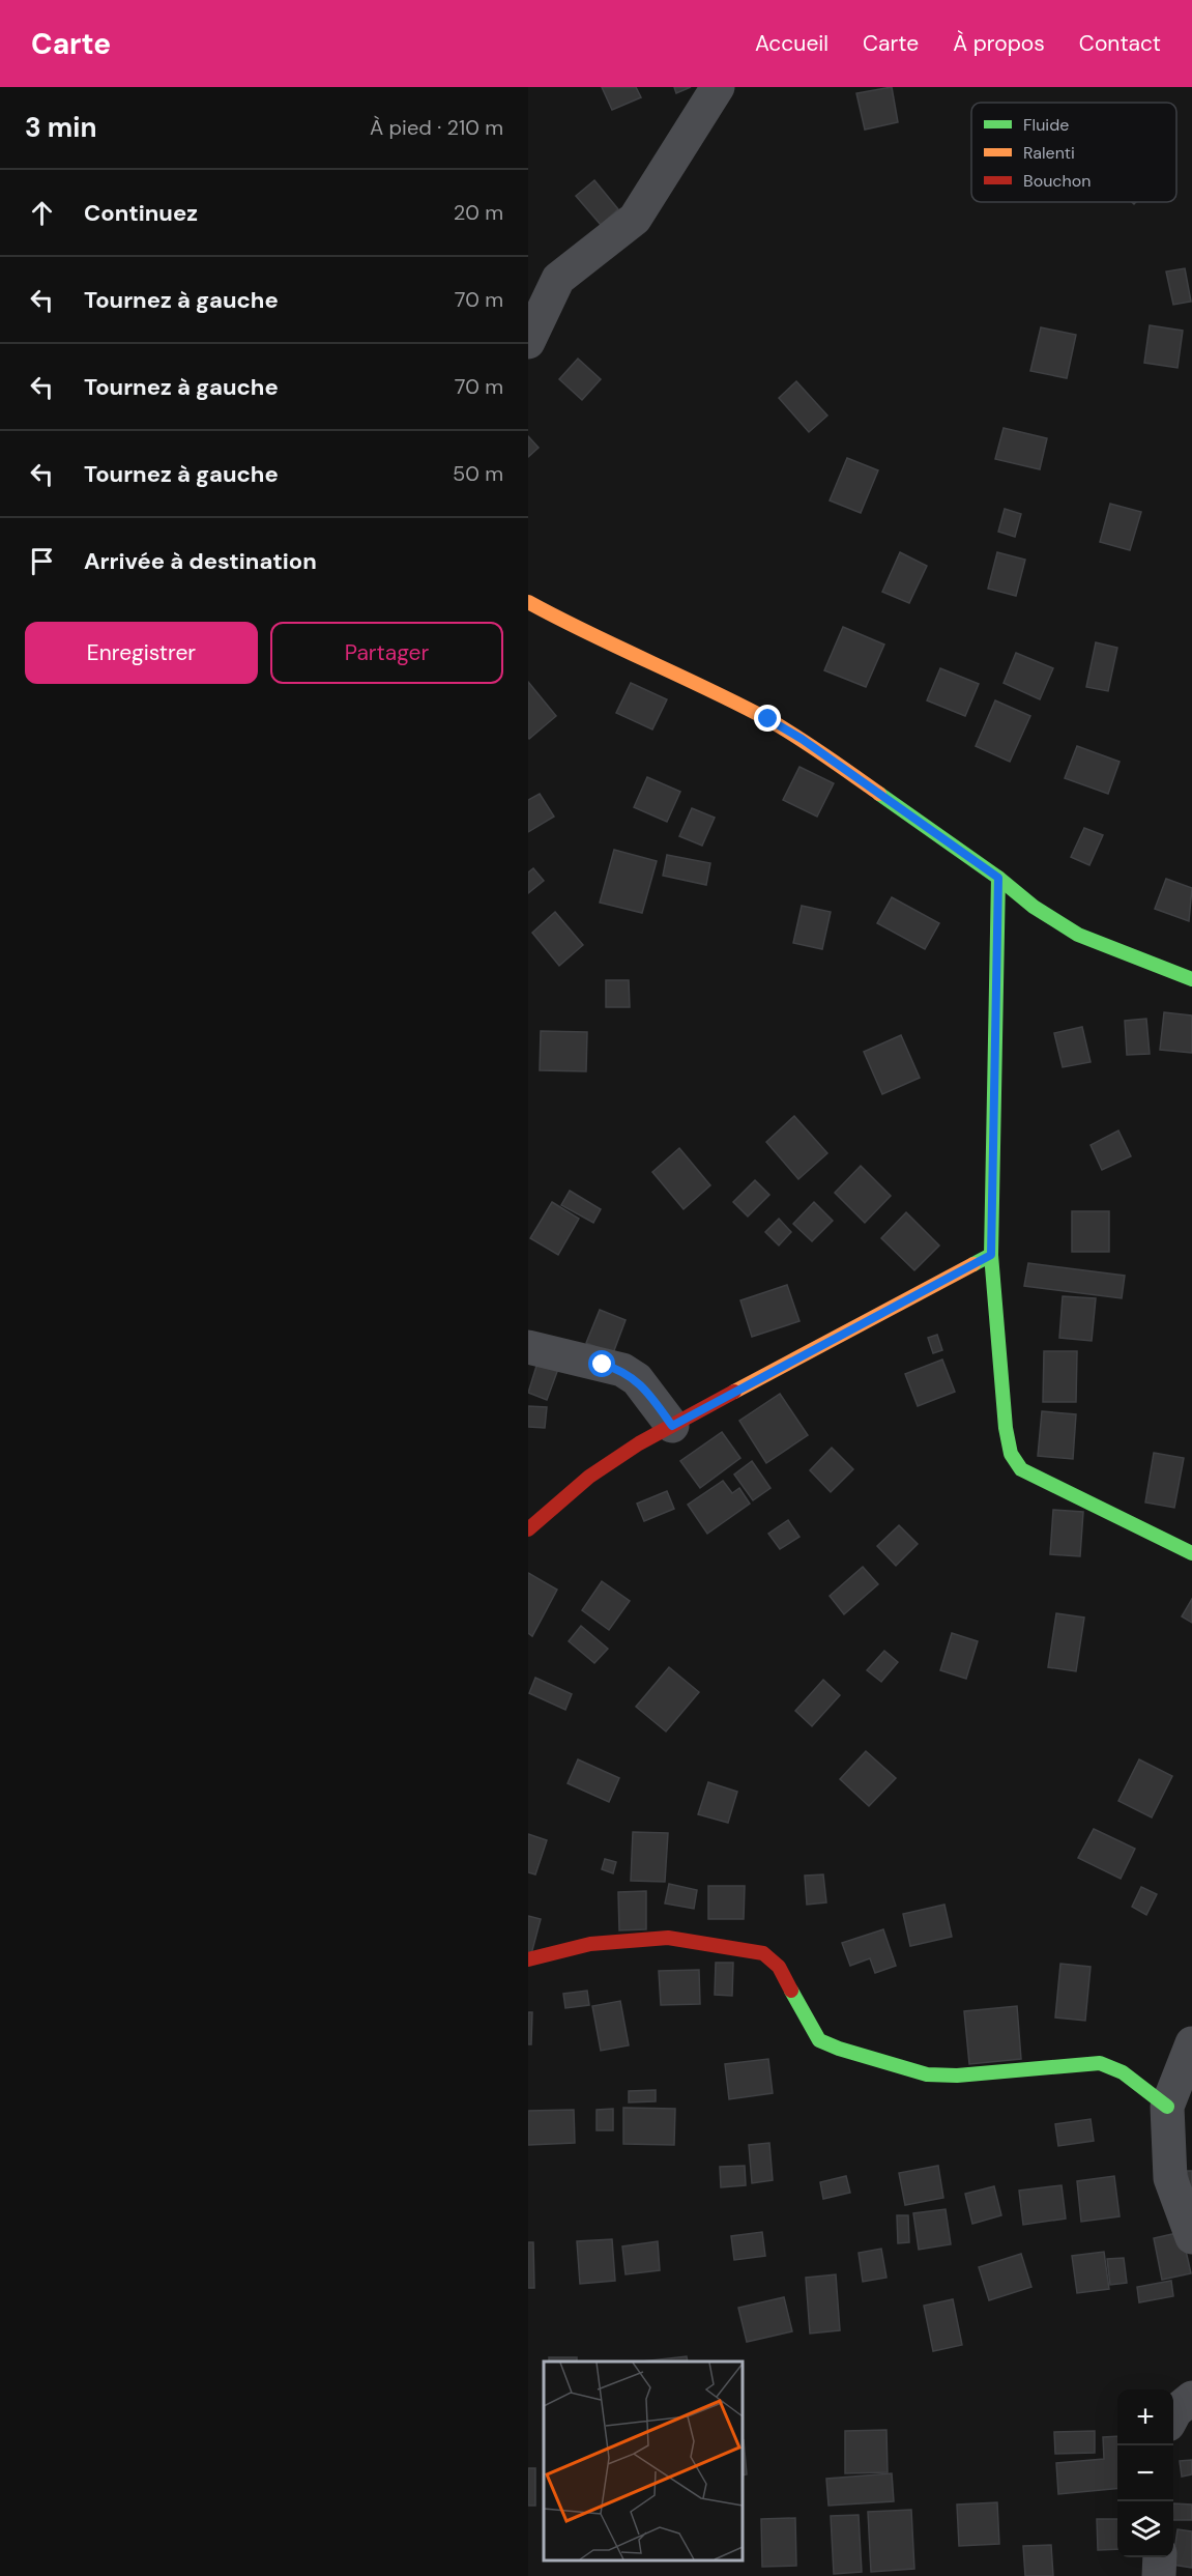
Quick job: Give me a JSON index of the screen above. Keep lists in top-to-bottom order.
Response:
{
  "legend": ["Fluide", "Ralenti", "Bouchon"],
  "page": {
    "header": "Carte",
    "nav": [
      "Accueil",
      "Carte",
      "À propos",
      "Contact"
    ],
    "heading": ["3 min", "À pied · 210 m"],
    "list": [
      ["Continuez", "20 m"],
      ["Tournez à gauche", "70 m"],
      ["Tournez à gauche", "70 m"],
      ["Tournez à gauche", "50 m"],
      "Arrivée à destination"
    ],
    "buttons": ["Enregistrer", "Partager"],
    "map_buttons": ["+", "−"]
  }
}
